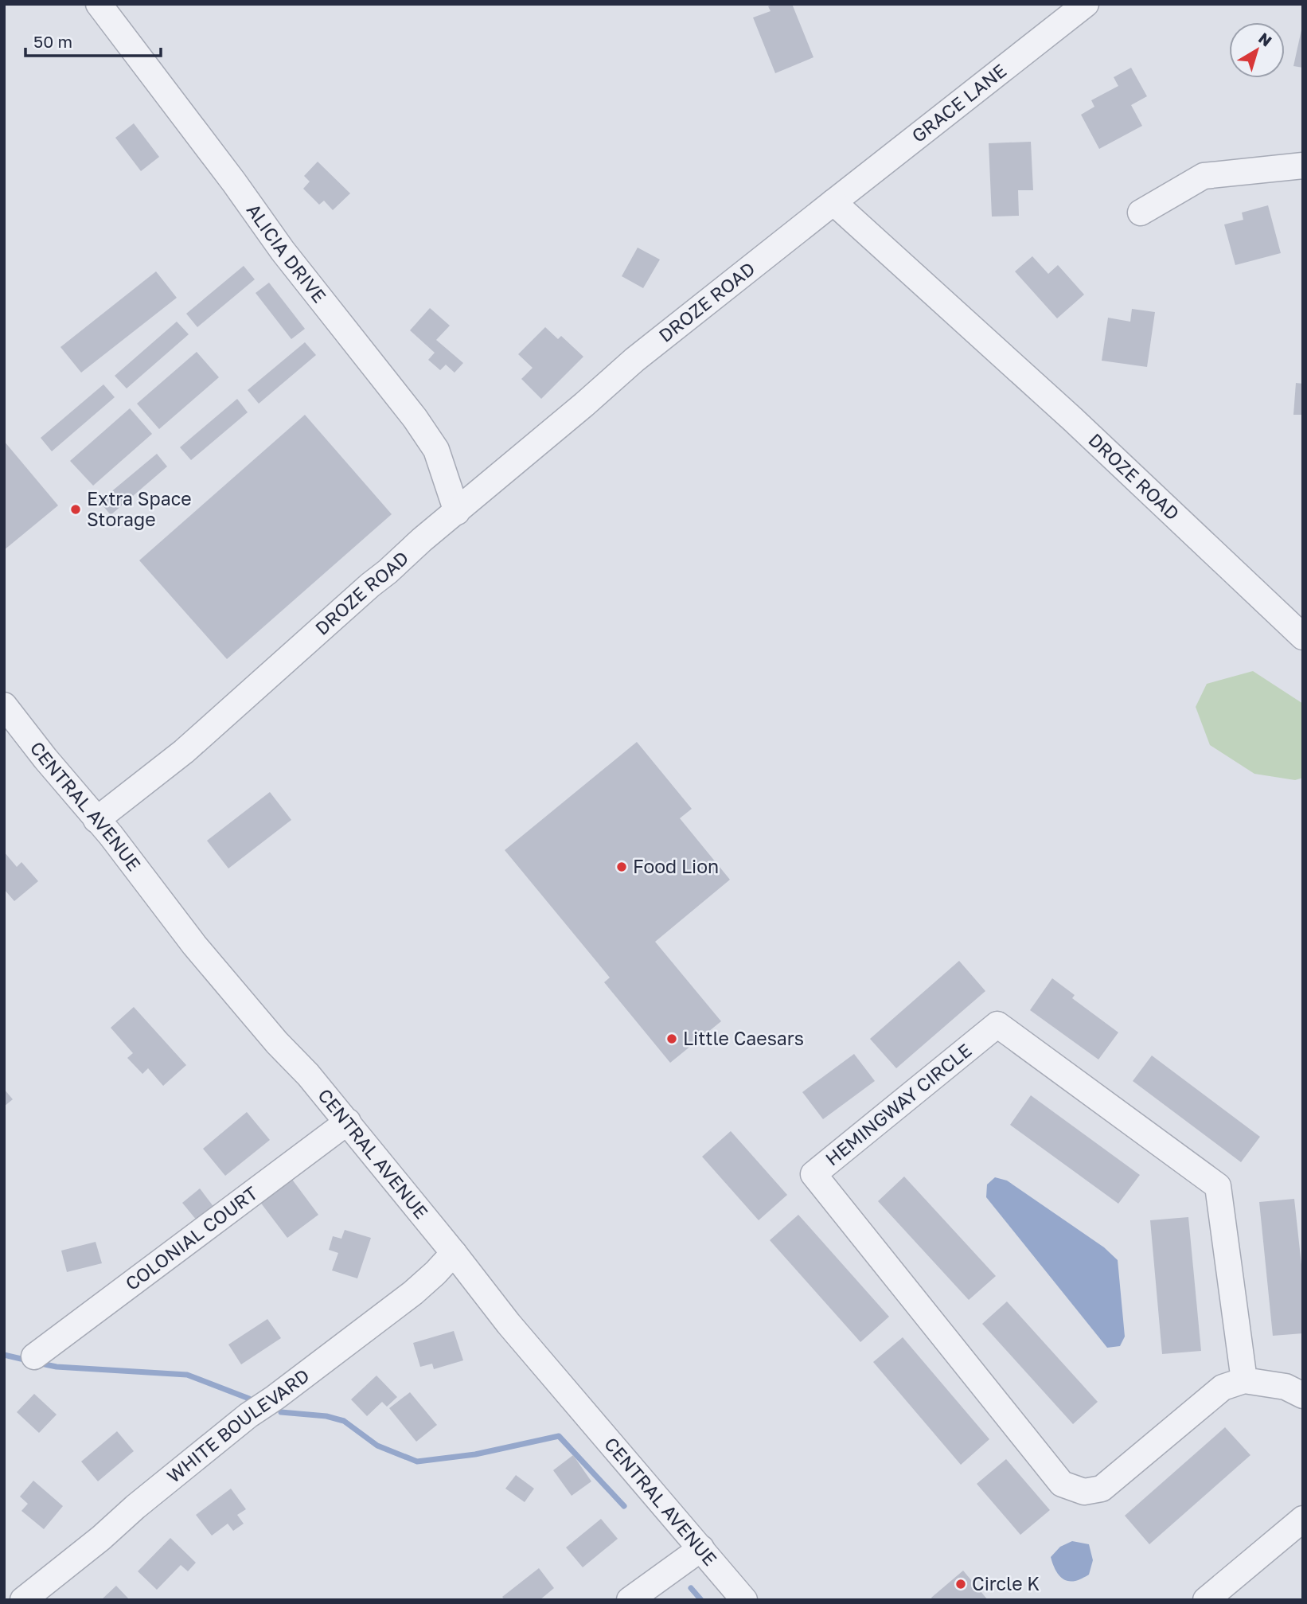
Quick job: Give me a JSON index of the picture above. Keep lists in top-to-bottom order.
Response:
{
  "streets": {
    "street": [
      "GRACE LANE",
      "ALICIA DRIVE",
      "DROZE ROAD",
      "CENTRAL AVENUE",
      "HEMINGWAY CIRCLE",
      "COLONIAL COURT",
      "WHITE BOULEVARD"
    ]
  },
  "crossings": [
    ["GRACE LANE", "DROZE ROAD"],
    ["ALICIA DRIVE", "DROZE ROAD"],
    ["DROZE ROAD", "CENTRAL AVENUE"],
    ["CENTRAL AVENUE", "COLONIAL COURT"],
    ["CENTRAL AVENUE", "WHITE BOULEVARD"]
  ],
  "places": [
    "Extra Space Storage",
    "Food Lion",
    "Little Caesars",
    "Circle K"
  ],
  "scale_bar": "50 m",
  "north": "top right"
}
